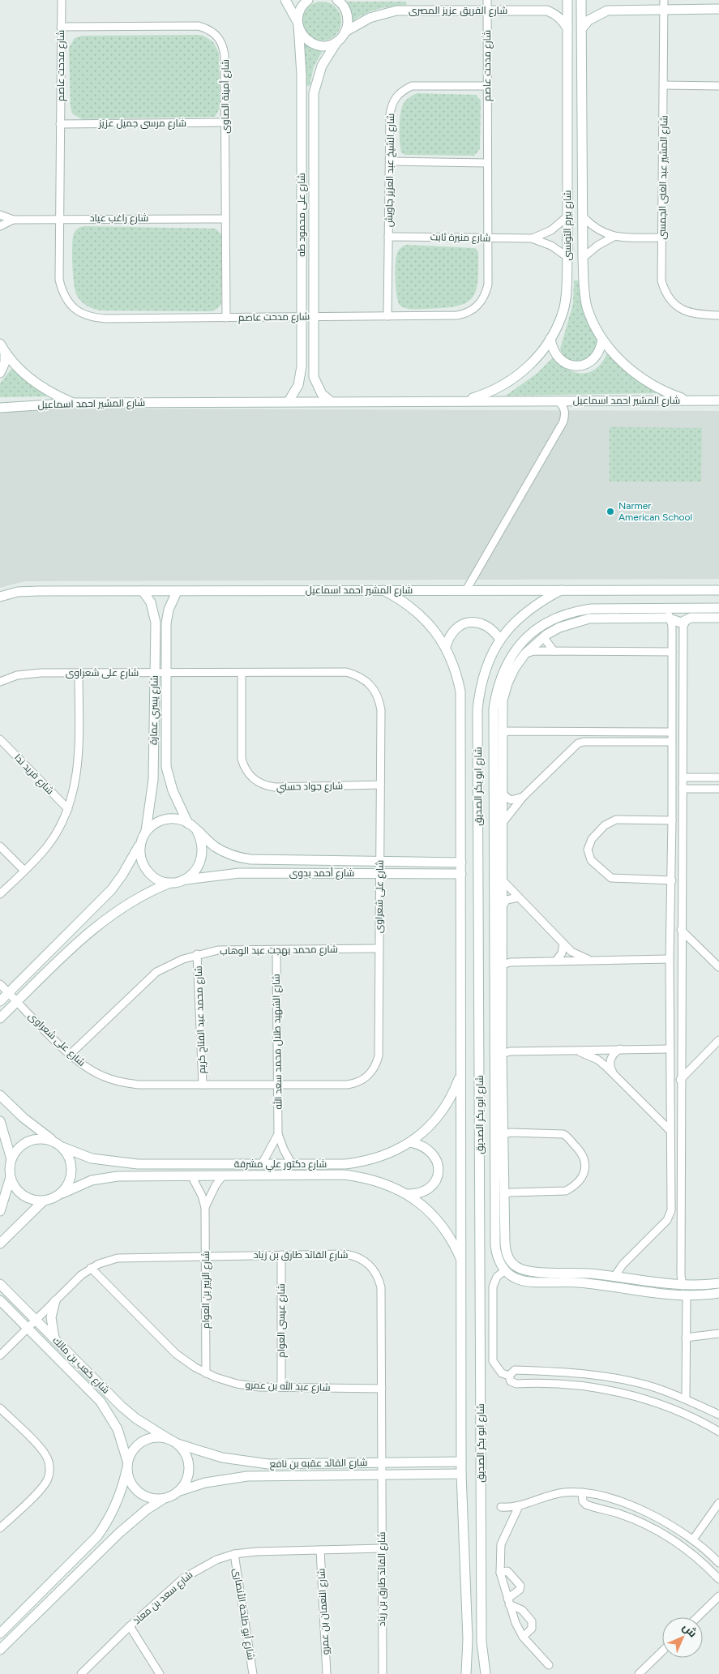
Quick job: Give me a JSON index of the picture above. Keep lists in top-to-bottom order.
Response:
{
  "streets": {
    "street": [
      "شارع الفريق عزيز المصرى",
      "شارع مدحت عاصم",
      "شارع أمينة الصاوى",
      "شارع مرسى جميل عزيز",
      "شارع الشيخ عبد العزيز جاويش",
      "شارع المشير عبد الغنى الجمسى",
      "شارع على محمود طه",
      "شارع راغب عياد",
      "شارع بيرم التونسى",
      "شارع منيرة ثابت",
      "شارع المشير احمد اسماعيل",
      "شارع على شعراوى",
      "شارع يسري عمارة",
      "شارع فريد ندا",
      "شارع جواد حسني",
      "شارع ابو بكر الصديق",
      "شارع أحمد بدوى",
      "شارع محمد بهجت عبد الوهاب",
      "شارع محمد عبد الفتاح كريم",
      "شارع الشهيد طلال محمد سعد الله",
      "شارع دكتور علي مشرفة",
      "شارع القائد طارق بن زياد",
      "شارع الزبير بن العوام",
      "شارع عيسى العوام",
      "شارع كعب بن مالك",
      "شارع عبد الله بن عمرو",
      "شارع القائد عقبه بن نافع",
      "شارع سعد بن معاذ",
      "شارع النعمان بن عمرو",
      "شارع أبو طلحة الأنصارى"
    ]
  },
  "crossings": [
    ["شارع الفريق عزيز المصرى", "شارع مدحت عاصم"],
    ["شارع الفريق عزيز المصرى", "شارع على محمود طه"],
    ["شارع الفريق عزيز المصرى", "شارع بيرم التونسى"],
    ["شارع مدحت عاصم", "شارع أمينة الصاوى"],
    ["شارع مدحت عاصم", "شارع مرسى جميل عزيز"],
    ["شارع مدحت عاصم", "شارع الشيخ عبد العزيز جاويش"],
    ["شارع مدحت عاصم", "شارع على محمود طه"],
    ["شارع مدحت عاصم", "شارع راغب عياد"],
    ["شارع مدحت عاصم", "شارع منيرة ثابت"],
    ["شارع أمينة الصاوى", "شارع مرسى جميل عزيز"],
    ["شارع أمينة الصاوى", "شارع راغب عياد"],
    ["شارع الشيخ عبد العزيز جاويش", "شارع منيرة ثابت"],
    ["شارع على محمود طه", "شارع المشير احمد اسماعيل"],
    ["شارع بيرم التونسى", "شارع منيرة ثابت"],
    ["شارع بيرم التونسى", "شارع المشير احمد اسماعيل"],
    ["شارع المشير احمد اسماعيل", "شارع يسري عمارة"],
    ["شارع المشير احمد اسماعيل", "شارع ابو بكر الصديق"],
    ["شارع على شعراوى", "شارع يسري عمارة"],
    ["شارع على شعراوى", "شارع جواد حسني"],
    ["شارع على شعراوى", "شارع أحمد بدوى"],
    ["شارع على شعراوى", "شارع محمد بهجت عبد الوهاب"],
    ["شارع على شعراوى", "شارع محمد عبد الفتاح كريم"],
    ["شارع على شعراوى", "شارع الشهيد طلال محمد سعد الله"],
    ["شارع يسري عمارة", "شارع أحمد بدوى"],
    ["شارع ابو بكر الصديق", "شارع أحمد بدوى"],
    ["شارع ابو بكر الصديق", "شارع دكتور علي مشرفة"],
    ["شارع ابو بكر الصديق", "شارع القائد عقبه بن نافع"],
    ["شارع محمد بهجت عبد الوهاب", "شارع محمد عبد الفتاح كريم"],
    ["شارع محمد بهجت عبد الوهاب", "شارع الشهيد طلال محمد سعد الله"],
    ["شارع الشهيد طلال محمد سعد الله", "شارع دكتور علي مشرفة"],
    ["شارع دكتور علي مشرفة", "شارع الزبير بن العوام"],
    ["شارع القائد طارق بن زياد", "شارع الزبير بن العوام"],
    ["شارع القائد طارق بن زياد", "شارع عيسى العوام"],
    ["شارع القائد طارق بن زياد", "شارع كعب بن مالك"],
    ["شارع القائد طارق بن زياد", "شارع عبد الله بن عمرو"],
    ["شارع القائد طارق بن زياد", "شارع القائد عقبه بن نافع"],
    ["شارع القائد طارق بن زياد", "شارع سعد بن معاذ"],
    ["شارع الزبير بن العوام", "شارع عبد الله بن عمرو"],
    ["شارع عيسى العوام", "شارع عبد الله بن عمرو"],
    ["شارع كعب بن مالك", "شارع القائد عقبه بن نافع"],
    ["شارع سعد بن معاذ", "شارع النعمان بن عمرو"],
    ["شارع سعد بن معاذ", "شارع أبو طلحة الأنصارى"]
  ],
  "places": ["Narmer American School"],
  "north": "top right"
}
